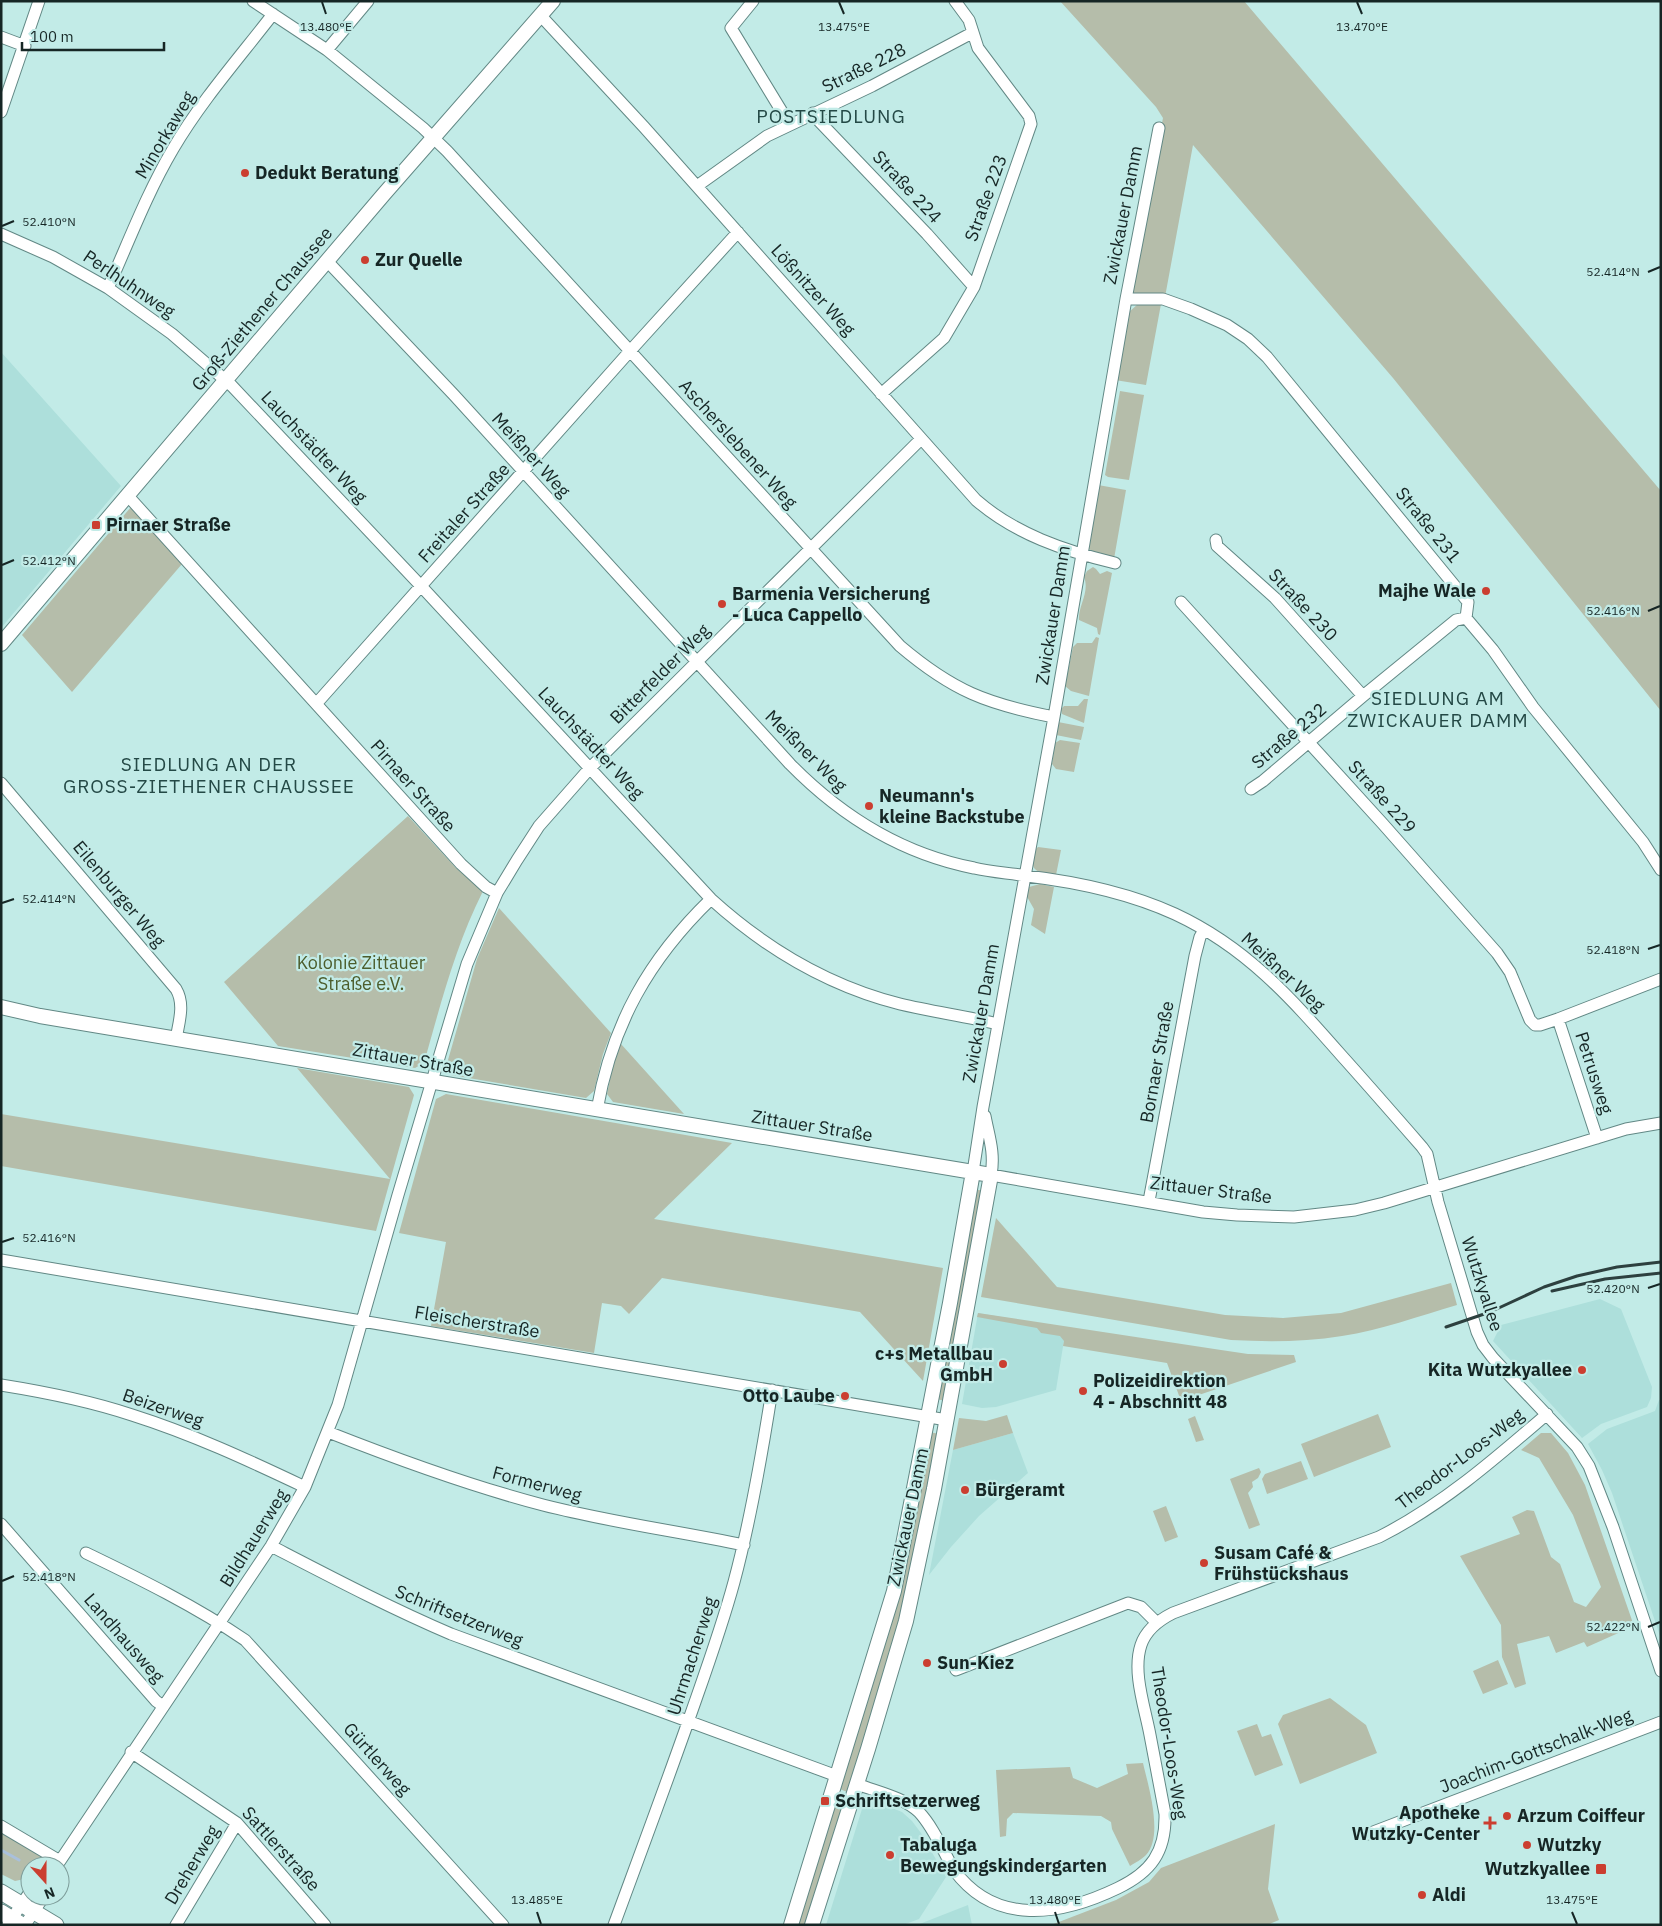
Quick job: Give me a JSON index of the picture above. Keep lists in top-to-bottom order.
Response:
{
  "streets": {
    "street": [
      "Straße 228",
      "Minorkaweg",
      "Straße 224",
      "Straße 223",
      "Zwickauer Damm",
      "Perlhuhnweg",
      "Lößnitzer Weg",
      "Groß-Ziethener Chaussee",
      "Ascherslebener Weg",
      "Lauchstädter Weg",
      "Meißner Weg",
      "Freitaler Straße",
      "Straße 231",
      "Straße 230",
      "Bitterfelder Weg",
      "Straße 232",
      "Pirnaer Straße",
      "Straße 229",
      "Eilenburger Weg",
      "Zittauer Straße",
      "Bornaer Straße",
      "Petrusweg",
      "Wutzkyallee",
      "Fleischerstraße",
      "Beizerweg",
      "Theodor-Loos-Weg",
      "Formerweg",
      "Bildhauerweg",
      "Schriftsetzerweg",
      "Landhausweg",
      "Uhrmacherweg",
      "Joachim-Gottschalk-Weg",
      "Gürtlerweg",
      "Sattlerstraße",
      "Dreherweg"
    ]
  },
  "crossings": [
    ["Straße 228", "Straße 224"],
    ["Straße 228", "Straße 223"],
    ["Straße 228", "Lößnitzer Weg"],
    ["Minorkaweg", "Perlhuhnweg"],
    ["Minorkaweg", "Ascherslebener Weg"],
    ["Straße 224", "Straße 223"],
    ["Straße 223", "Lößnitzer Weg"],
    ["Zwickauer Damm", "Lößnitzer Weg"],
    ["Zwickauer Damm", "Ascherslebener Weg"],
    ["Zwickauer Damm", "Lauchstädter Weg"],
    ["Zwickauer Damm", "Meißner Weg"],
    ["Zwickauer Damm", "Straße 231"],
    ["Zwickauer Damm", "Zittauer Straße"],
    ["Zwickauer Damm", "Fleischerstraße"],
    ["Zwickauer Damm", "Theodor-Loos-Weg"],
    ["Zwickauer Damm", "Schriftsetzerweg"],
    ["Perlhuhnweg", "Groß-Ziethener Chaussee"],
    ["Perlhuhnweg", "Lauchstädter Weg"],
    ["Lößnitzer Weg", "Groß-Ziethener Chaussee"],
    ["Lößnitzer Weg", "Freitaler Straße"],
    ["Lößnitzer Weg", "Bitterfelder Weg"],
    ["Groß-Ziethener Chaussee", "Ascherslebener Weg"],
    ["Groß-Ziethener Chaussee", "Lauchstädter Weg"],
    ["Groß-Ziethener Chaussee", "Meißner Weg"],
    ["Groß-Ziethener Chaussee", "Pirnaer Straße"],
    ["Ascherslebener Weg", "Freitaler Straße"],
    ["Ascherslebener Weg", "Bitterfelder Weg"],
    ["Lauchstädter Weg", "Freitaler Straße"],
    ["Lauchstädter Weg", "Bitterfelder Weg"],
    ["Meißner Weg", "Freitaler Straße"],
    ["Meißner Weg", "Bitterfelder Weg"],
    ["Meißner Weg", "Zittauer Straße"],
    ["Meißner Weg", "Bornaer Straße"],
    ["Meißner Weg", "Wutzkyallee"],
    ["Freitaler Straße", "Pirnaer Straße"],
    ["Straße 231", "Straße 232"],
    ["Straße 230", "Straße 232"],
    ["Bitterfelder Weg", "Pirnaer Straße"],
    ["Bitterfelder Weg", "Zittauer Straße"],
    ["Bitterfelder Weg", "Bildhauerweg"],
    ["Straße 232", "Straße 229"],
    ["Straße 229", "Petrusweg"],
    ["Eilenburger Weg", "Zittauer Straße"],
    ["Zittauer Straße", "Bornaer Straße"],
    ["Zittauer Straße", "Petrusweg"],
    ["Zittauer Straße", "Wutzkyallee"],
    ["Wutzkyallee", "Theodor-Loos-Weg"],
    ["Fleischerstraße", "Bildhauerweg"],
    ["Fleischerstraße", "Uhrmacherweg"],
    ["Beizerweg", "Bildhauerweg"],
    ["Formerweg", "Bildhauerweg"],
    ["Formerweg", "Uhrmacherweg"],
    ["Bildhauerweg", "Schriftsetzerweg"],
    ["Bildhauerweg", "Landhausweg"],
    ["Bildhauerweg", "Gürtlerweg"],
    ["Bildhauerweg", "Sattlerstraße"],
    ["Schriftsetzerweg", "Uhrmacherweg"],
    ["Sattlerstraße", "Dreherweg"]
  ],
  "districts": ["POSTSIEDLUNG", "SIEDLUNG AM ZWICKAUER DAMM", "SIEDLUNG AN DER GROSS-ZIETHENER CHAUSSEE"],
  "parks": ["Kolonie Zittauer Straße e.V."],
  "places": {
    "other": [
      "Dedukt Beratung",
      "Zur Quelle",
      "Majhe Wale",
      "Barmenia Versicherung - Luca Cappello",
      "Neumann's kleine Backstube",
      "c+s Metallbau GmbH",
      "Kita Wutzkyallee",
      "Polizeidirektion 4 - Abschnitt 48",
      "Otto Laube",
      "Bürgeramt",
      "Susam Café & Frühstückshaus",
      "Sun-Kiez",
      "Arzum Coiffeur",
      "Wutzky",
      "Tabaluga Bewegungskindergarten",
      "Aldi"
    ],
    "transit": ["Pirnaer Straße", "Schriftsetzerweg", "Wutzkyallee"],
    "health": ["Apotheke Wutzky-Center"]
  },
  "scale_bar": "100 m",
  "north": "bottom",
  "coordinates": [
    "13.480°E",
    "13.475°E",
    "13.470°E",
    "52.410°N",
    "52.414°N",
    "52.412°N",
    "52.416°N",
    "52.418°N",
    "52.420°N",
    "52.422°N",
    "13.485°E"
  ]
}
